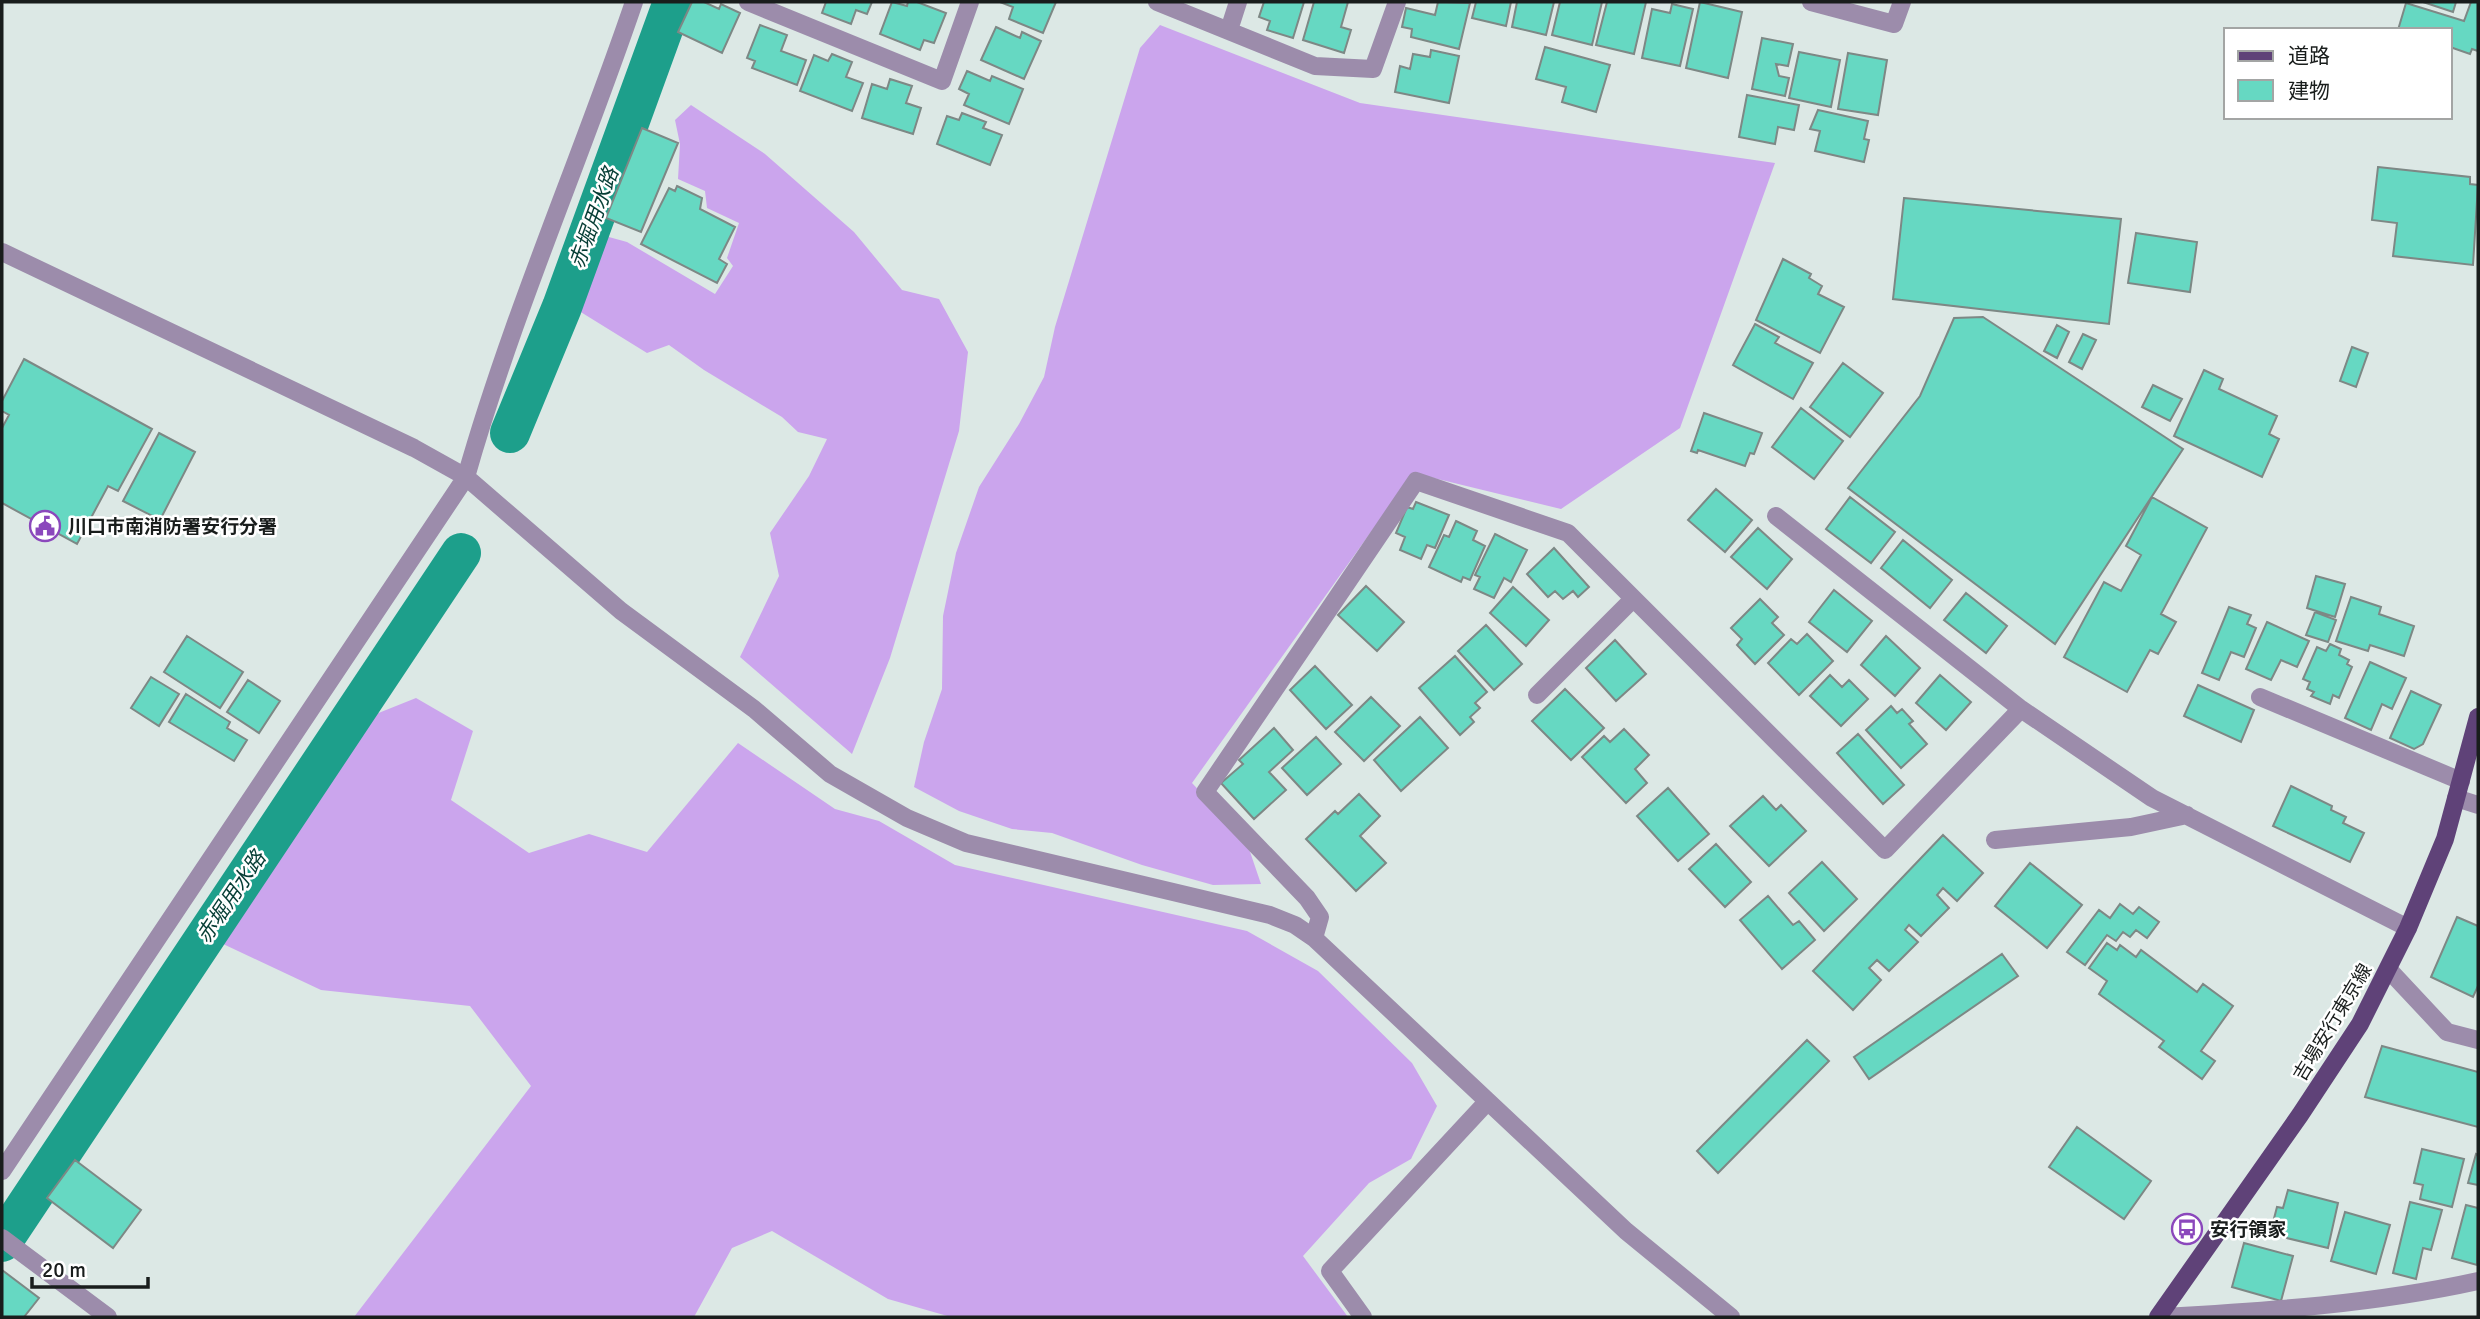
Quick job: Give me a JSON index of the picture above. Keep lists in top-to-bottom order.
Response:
{
  "streets": {
    "main road": ["吉場安行東京線"]
  },
  "water": ["赤堀用水路"],
  "places": {
    "public building": ["川口市南消防署安行分署"],
    "bus stop": ["安行領家"]
  },
  "legend": ["道路", "建物"],
  "scale_bar": "20 m"
}
